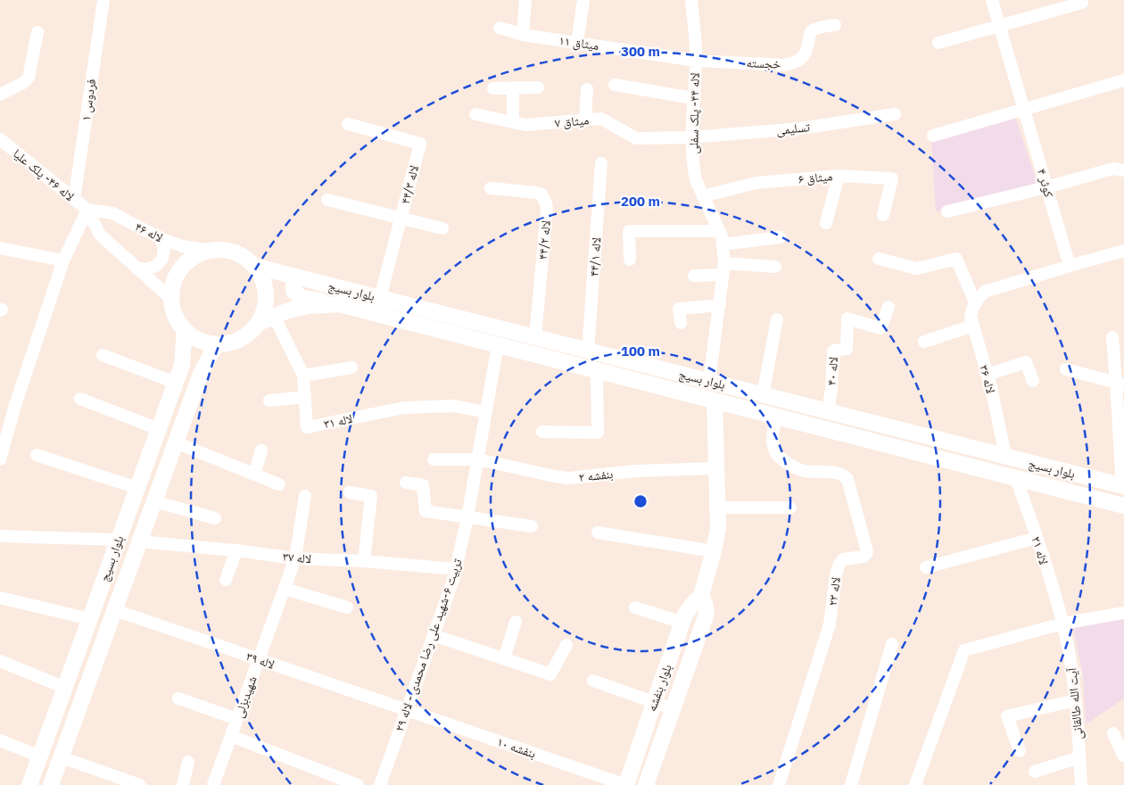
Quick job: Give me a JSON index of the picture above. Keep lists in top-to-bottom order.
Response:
{
  "streets": {
    "main road": ["بلوار بسیج", "بلوار بنفشه"],
    "street": [
      "میثاق ۱۱",
      "خجسته",
      "فردوس ۱",
      "لاله ۴۴- پلک سفلی",
      "میثاق ۷",
      "تسلیمی",
      "لاله ۴۶- پلک علیا",
      "میثاق ۶",
      "کوثر ۴",
      "لاله ۴۴/۳",
      "لاله ۴۶",
      "لاله ۴۴/۲",
      "لاله ۴۴/۱",
      "لاله ۴۰",
      "لاله ۳۶",
      "لاله ۳۱",
      "بنفشه ۲",
      "لاله ۲۱",
      "لاله ۳۷",
      "لاله ۲۳",
      "تربیت ۶-شهید علی رضا محمدی - لاله ۲۹",
      "لاله ۳۹",
      "شهیدبزلی",
      "آیت الله طالقانی",
      "بنفشه ۱۰"
    ]
  },
  "crossings": [
    ["میثاق ۱۱", "خجسته"],
    ["میثاق ۱۱", "لاله ۴۴- پلک سفلی"],
    ["خجسته", "لاله ۴۴- پلک سفلی"],
    ["فردوس ۱", "لاله ۴۶- پلک علیا"],
    ["لاله ۴۴- پلک سفلی", "میثاق ۷"],
    ["لاله ۴۴- پلک سفلی", "تسلیمی"],
    ["لاله ۴۴- پلک سفلی", "میثاق ۶"],
    ["لاله ۴۴- پلک سفلی", "بلوار بسیج"],
    ["میثاق ۷", "تسلیمی"],
    ["لاله ۴۶- پلک علیا", "لاله ۴۶"],
    ["لاله ۴۴/۳", "بلوار بسیج"],
    ["لاله ۴۶", "بلوار بسیج"],
    ["لاله ۴۴/۲", "بلوار بسیج"],
    ["لاله ۴۴/۱", "بلوار بسیج"],
    ["بلوار بسیج", "لاله ۴۰"],
    ["بلوار بسیج", "لاله ۳۶"],
    ["بلوار بسیج", "لاله ۳۱"],
    ["بلوار بسیج", "لاله ۲۱"],
    ["بلوار بسیج", "لاله ۳۷"],
    ["بلوار بسیج", "لاله ۲۳"],
    ["بلوار بسیج", "تربیت ۶-شهید علی رضا محمدی - لاله ۲۹"],
    ["بلوار بسیج", "لاله ۳۹"],
    ["بلوار بسیج", "بلوار بنفشه"],
    ["لاله ۳۱", "تربیت ۶-شهید علی رضا محمدی - لاله ۲۹"],
    ["بنفشه ۲", "تربیت ۶-شهید علی رضا محمدی - لاله ۲۹"],
    ["بنفشه ۲", "بلوار بنفشه"],
    ["لاله ۲۱", "آیت الله طالقانی"],
    ["لاله ۳۷", "تربیت ۶-شهید علی رضا محمدی - لاله ۲۹"],
    ["لاله ۳۷", "شهیدبزلی"],
    ["تربیت ۶-شهید علی رضا محمدی - لاله ۲۹", "لاله ۳۹"],
    ["تربیت ۶-شهید علی رضا محمدی - لاله ۲۹", "بنفشه ۱۰"],
    ["لاله ۳۹", "شهیدبزلی"],
    ["لاله ۳۹", "بنفشه ۱۰"],
    ["بلوار بنفشه", "بنفشه ۱۰"]
  ],
  "rings": ["300 m", "200 m", "100 m"]
}
